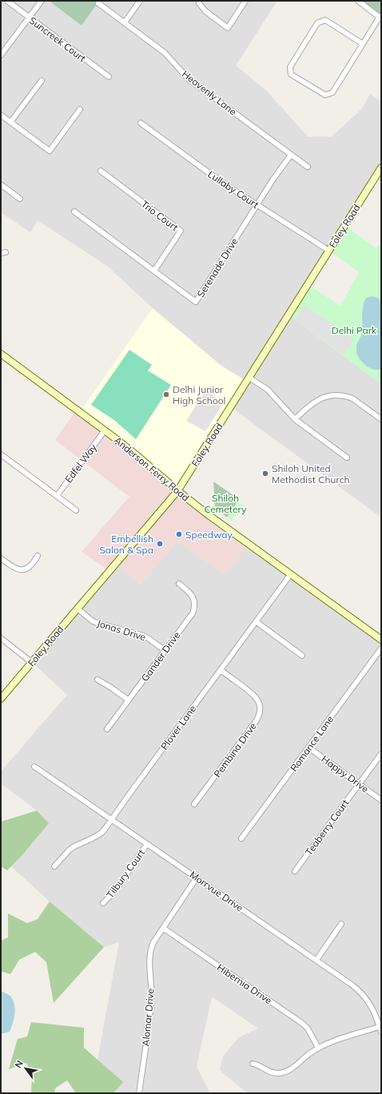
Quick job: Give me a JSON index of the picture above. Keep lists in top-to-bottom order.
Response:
{
  "streets": {
    "street": [
      "Suncreek Court",
      "Heavenly Lane",
      "Lullaby Court",
      "Trio Court",
      "Foley Road",
      "Serenade Drive",
      "Edfel Way",
      "Anderson Ferry Road",
      "Jonas Drive",
      "Gander Drive",
      "Plover Lane",
      "Romance Lane",
      "Pembina Drive",
      "Happy Drive",
      "Teaberry Court",
      "Tilbury Court",
      "Morrvue Drive",
      "Hibernia Drive",
      "Alomar Drive"
    ]
  },
  "crossings": [
    ["Heavenly Lane", "Serenade Drive"],
    ["Lullaby Court", "Foley Road"],
    ["Lullaby Court", "Serenade Drive"],
    ["Trio Court", "Serenade Drive"],
    ["Foley Road", "Anderson Ferry Road"],
    ["Foley Road", "Jonas Drive"],
    ["Edfel Way", "Anderson Ferry Road"],
    ["Anderson Ferry Road", "Plover Lane"],
    ["Jonas Drive", "Gander Drive"],
    ["Plover Lane", "Pembina Drive"],
    ["Plover Lane", "Morrvue Drive"],
    ["Romance Lane", "Happy Drive"],
    ["Happy Drive", "Teaberry Court"],
    ["Tilbury Court", "Morrvue Drive"],
    ["Morrvue Drive", "Alomar Drive"],
    ["Hibernia Drive", "Alomar Drive"]
  ],
  "parks": ["Delhi Park", "Shiloh Cemetery"],
  "places": [
    "Delhi Junior High School",
    "Shiloh United Methodist Church",
    "Speedway",
    "Embellish Salon & Spa"
  ],
  "north": "top left"
}
